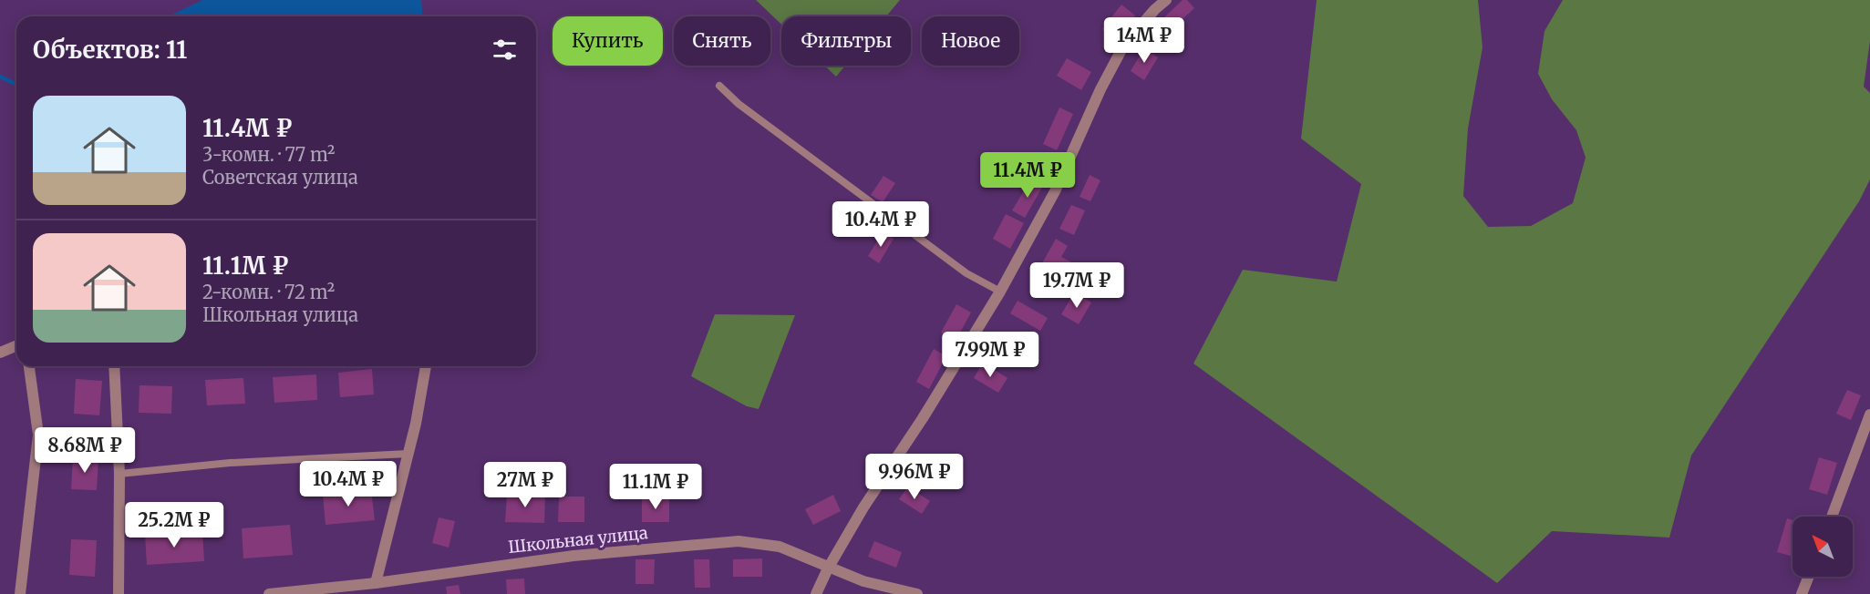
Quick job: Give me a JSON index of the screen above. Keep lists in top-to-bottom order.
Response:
{
  "streets": {
    "street": ["Школьная улица"]
  },
  "north": "top left",
  "page": {
    "chip": [
      "Купить",
      "Снять",
      "Фильтры",
      "Новое"
    ],
    "heading": "Объектов: 11",
    "price": [
      "14M ₽",
      "11.4M ₽",
      "10.4M ₽",
      "19.7M ₽",
      "7.99M ₽",
      "8.68M ₽",
      "9.96M ₽",
      "10.4M ₽",
      "27M ₽",
      "11.1M ₽",
      "25.2M ₽"
    ],
    "list": [
      {
        "name": "11.4M ₽",
        "note": "3-комн. · 77 m² · Советская улица"
      },
      {
        "name": "11.1M ₽",
        "note": "2-комн. · 72 m² · Школьная улица"
      }
    ]
  }
}
